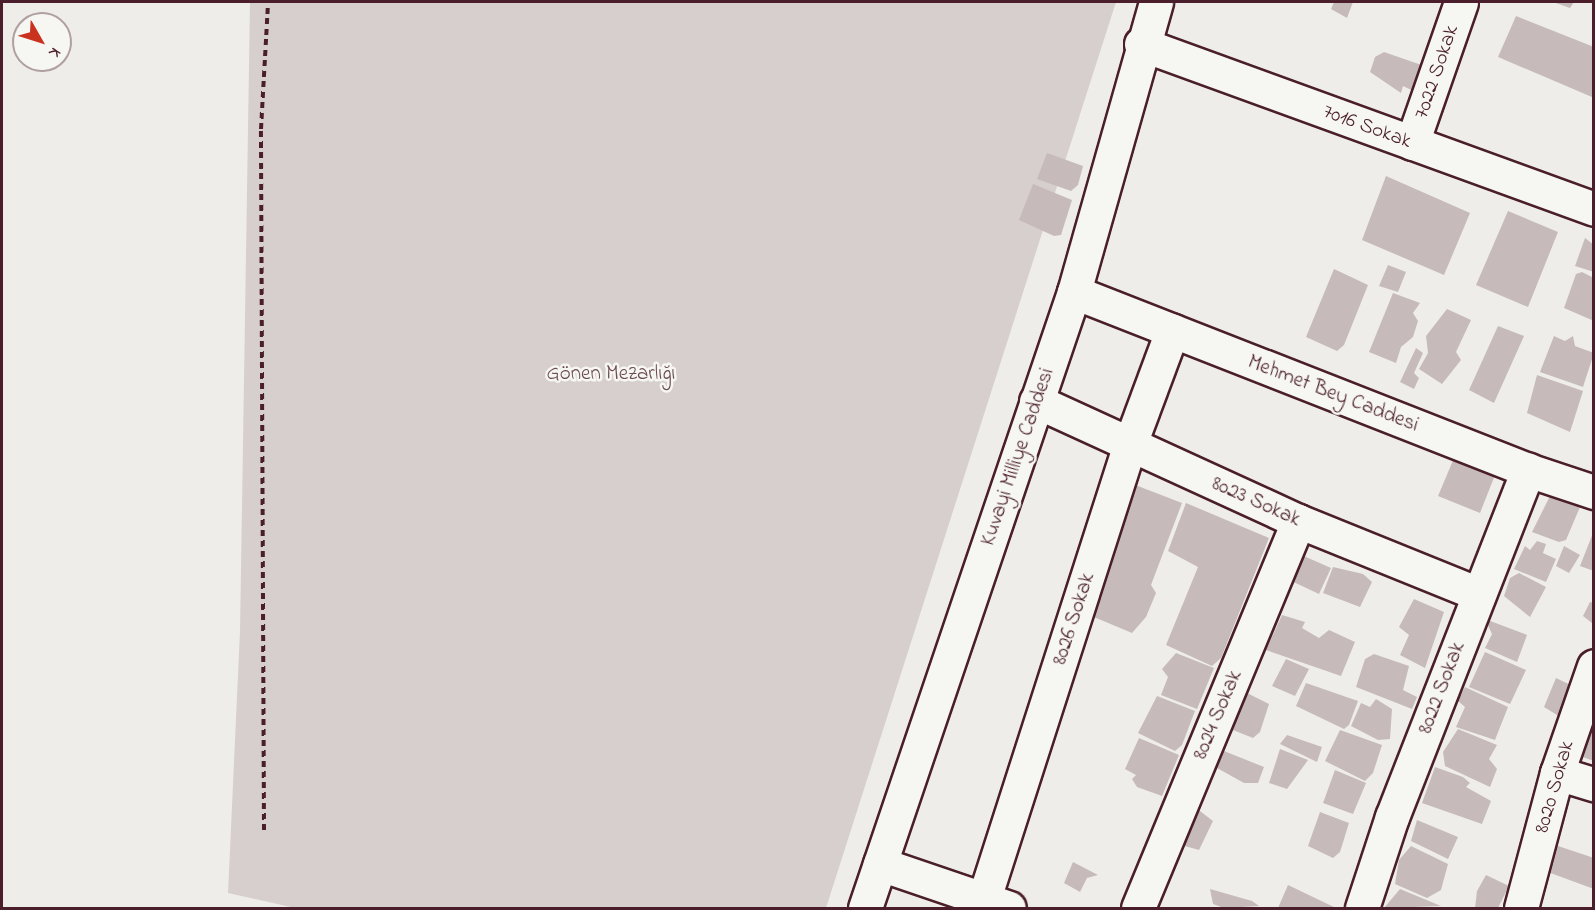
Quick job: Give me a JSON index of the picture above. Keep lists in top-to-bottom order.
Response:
{
  "streets": {
    "street": [
      "7022 Sokak",
      "7016 Sokak",
      "Mehmet Bey Caddesi",
      "Kuvayi Milliye Caddesi",
      "8023 Sokak",
      "8026 Sokak",
      "8022 Sokak",
      "8024 Sokak",
      "8020 Sokak"
    ]
  },
  "crossings": [
    ["7022 Sokak", "7016 Sokak"],
    ["7016 Sokak", "Kuvayi Milliye Caddesi"],
    ["Mehmet Bey Caddesi", "Kuvayi Milliye Caddesi"],
    ["Mehmet Bey Caddesi", "8026 Sokak"],
    ["Mehmet Bey Caddesi", "8022 Sokak"],
    ["Kuvayi Milliye Caddesi", "8023 Sokak"],
    ["8023 Sokak", "8026 Sokak"],
    ["8023 Sokak", "8022 Sokak"],
    ["8023 Sokak", "8024 Sokak"]
  ],
  "parks": ["Gönen Mezarlığı"],
  "north": "bottom right"
}
